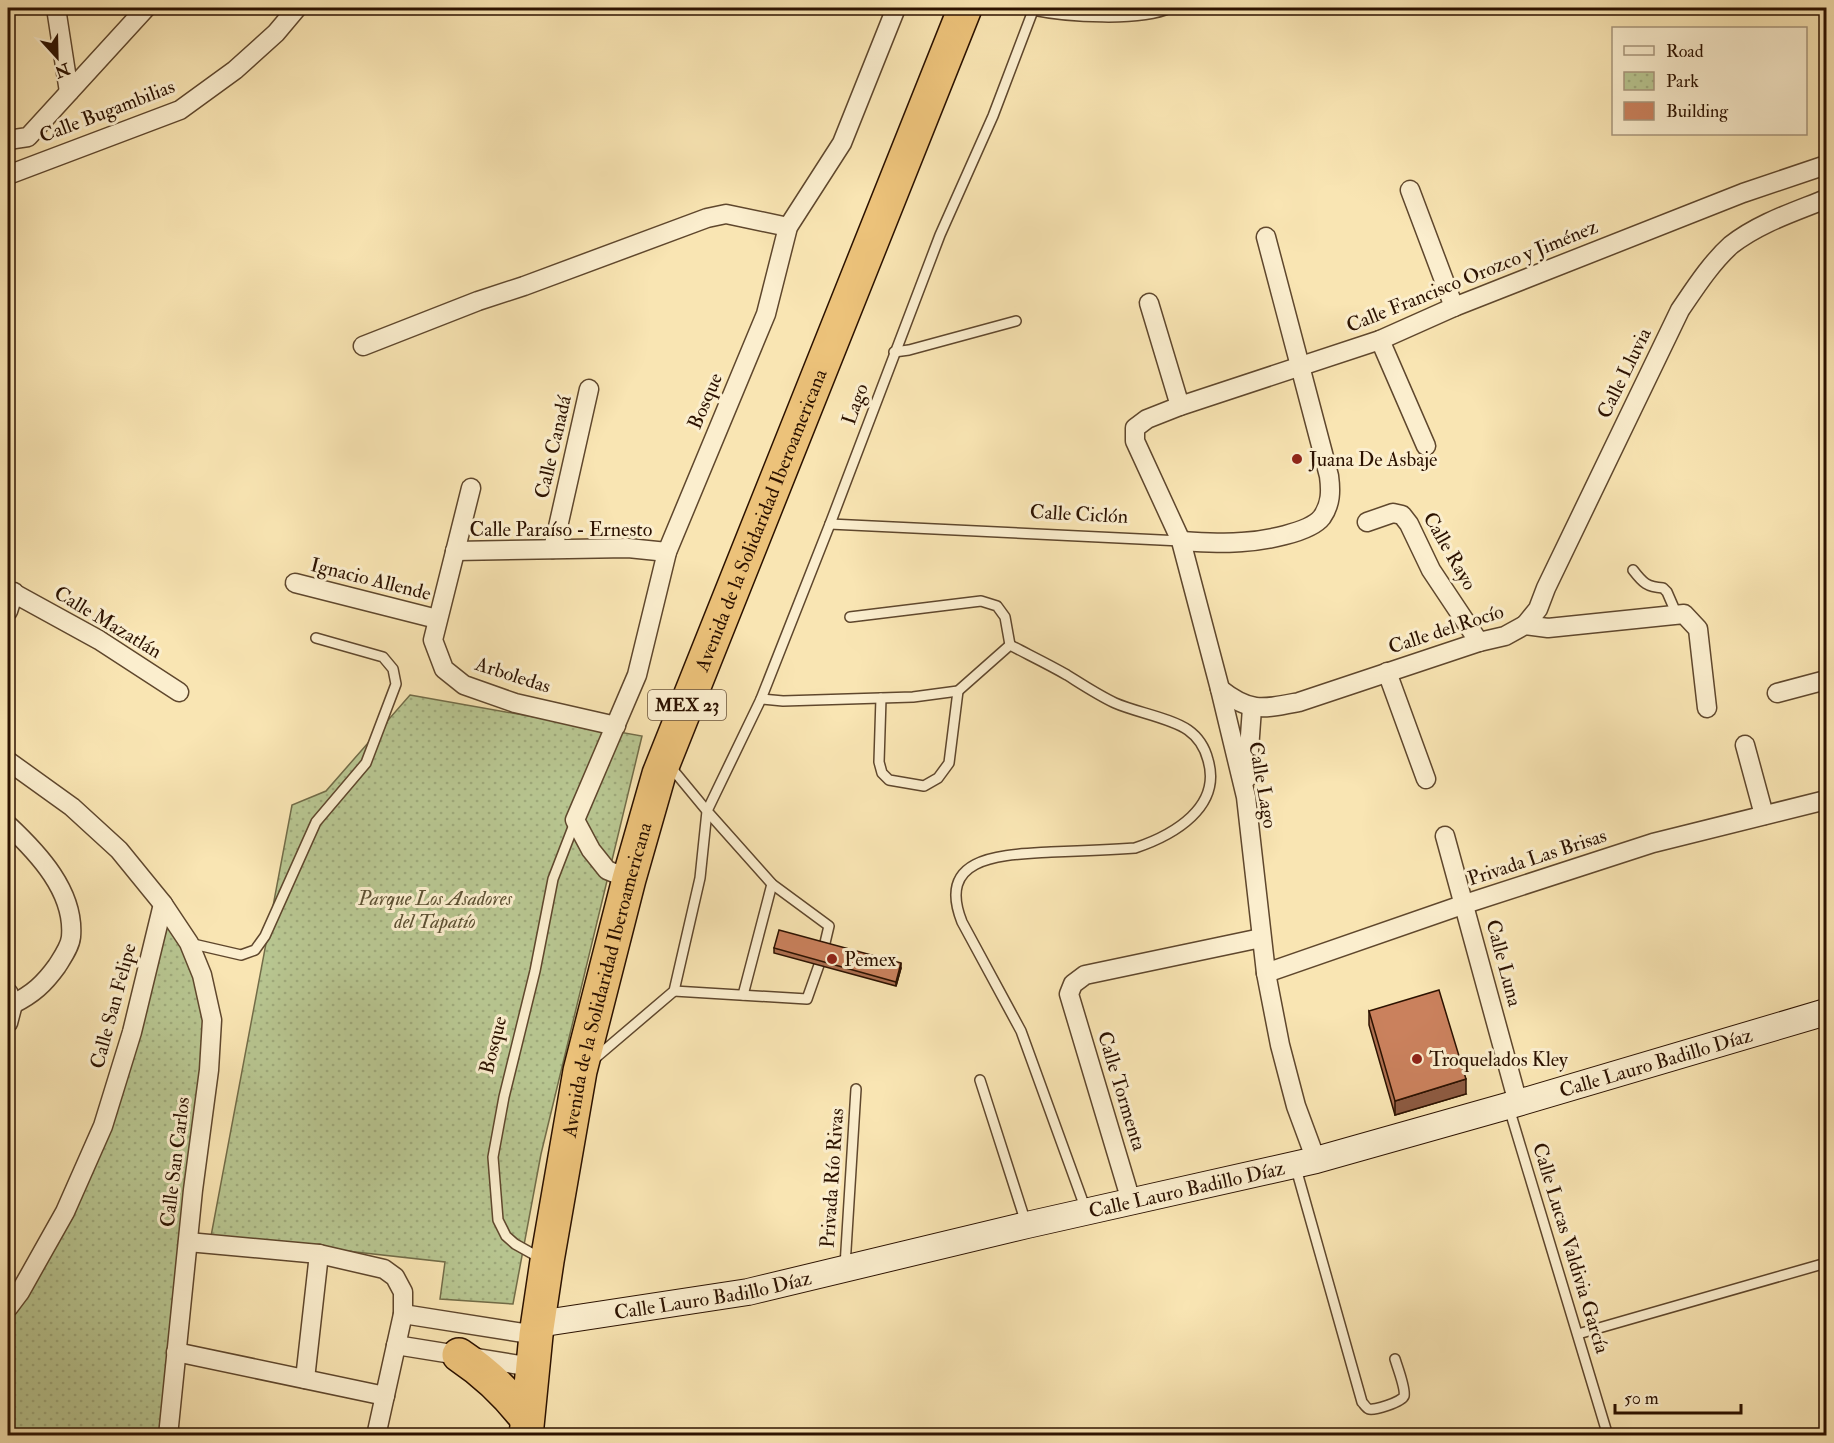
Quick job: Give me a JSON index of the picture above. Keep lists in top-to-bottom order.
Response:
{
  "streets": {
    "highway": ["Avenida de la Solidaridad Iberoamericana", "MEX 23"],
    "street": [
      "Calle Bugambilias",
      "Calle Francisco Orozco y Jiménez",
      "Calle Lluvia",
      "Bosque",
      "Calle Canadá",
      "Calle Ciclón",
      "Calle Paraíso - Ernesto",
      "Calle Rayo",
      "Ignacio Allende",
      "Calle Mazatlán",
      "Calle del Rocío",
      "Arboledas",
      "Calle Lago",
      "Privada Las Brisas",
      "Calle Luna",
      "Calle San Felipe",
      "Calle Lauro Badillo Díaz",
      "Calle Tormenta",
      "Calle San Carlos"
    ],
    "lane": ["Lago", "Privada Río Rivas", "Calle Lucas Valdivia García"]
  },
  "crossings": [
    ["Calle Francisco Orozco y Jiménez", "Calle Ciclón"],
    ["Calle Francisco Orozco y Jiménez", "Calle Lago"],
    ["Calle Lluvia", "Calle del Rocío"],
    ["Bosque", "Avenida de la Solidaridad Iberoamericana"],
    ["Bosque", "Calle Paraíso - Ernesto"],
    ["Bosque", "Arboledas"],
    ["Lago", "Calle Ciclón"],
    ["Calle Canadá", "Calle Paraíso - Ernesto"],
    ["Calle Ciclón", "Calle Lago"],
    ["Avenida de la Solidaridad Iberoamericana", "Calle Lauro Badillo Díaz"],
    ["Calle Paraíso - Ernesto", "Arboledas"],
    ["Calle Rayo", "Calle del Rocío"],
    ["Ignacio Allende", "Arboledas"],
    ["Calle Lago", "Privada Las Brisas"],
    ["Calle Lago", "Calle Lauro Badillo Díaz"],
    ["Calle Lago", "Calle Tormenta"],
    ["Privada Las Brisas", "Calle Luna"],
    ["Calle Luna", "Calle Lauro Badillo Díaz"],
    ["Calle Luna", "Calle Lucas Valdivia García"],
    ["Calle San Felipe", "Calle San Carlos"],
    ["Calle Lauro Badillo Díaz", "Calle Tormenta"],
    ["Calle Lauro Badillo Díaz", "Privada Río Rivas"],
    ["Calle Lauro Badillo Díaz", "Calle Lucas Valdivia García"]
  ],
  "parks": ["Parque Los Asadores del Tapatío"],
  "places": ["Juana De Asbaje", "Pemex", "Troquelados Kley"],
  "legend": ["Road", "Park", "Building"],
  "scale_bar": "50 m",
  "north": "bottom"
}
